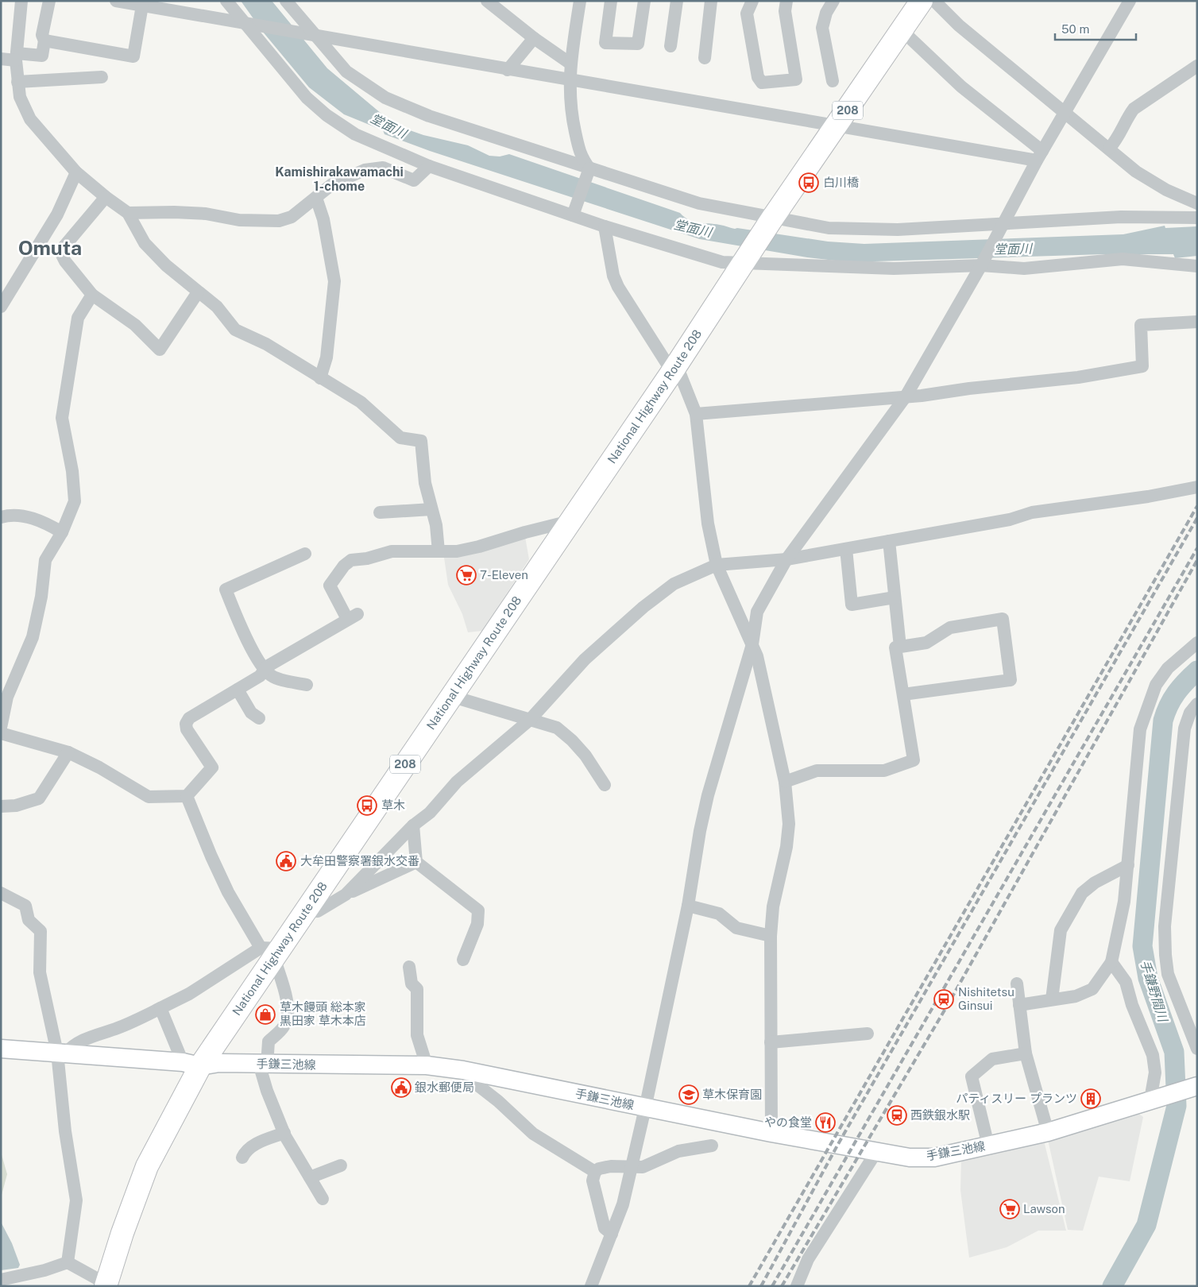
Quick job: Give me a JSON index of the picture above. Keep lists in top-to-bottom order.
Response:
{
  "streets": {
    "highway": ["208", "National Highway Route 208"],
    "main road": ["手鎌三池線"]
  },
  "crossings": [
    ["National Highway Route 208", "手鎌三池線"]
  ],
  "districts": ["Kamishirakawamachi 1-chome", "Omuta"],
  "water": ["堂面川", "手鎌野間川"],
  "places": {
    "bus stop": ["白川橋", "草木"],
    "supermarket": ["7-Eleven", "Lawson"],
    "public building": ["大牟田警察署銀水交番", "銀水郵便局"],
    "station": ["Nishitetsu Ginsui", "西鉄銀水駅"],
    "shop": ["草木饅頭 総本家 黒田家 草木本店"],
    "school or university": ["草木保育園"],
    "building": ["パティスリー プランツ"],
    "restaurant": ["やの食堂"]
  },
  "scale_bar": "50 m"
}
